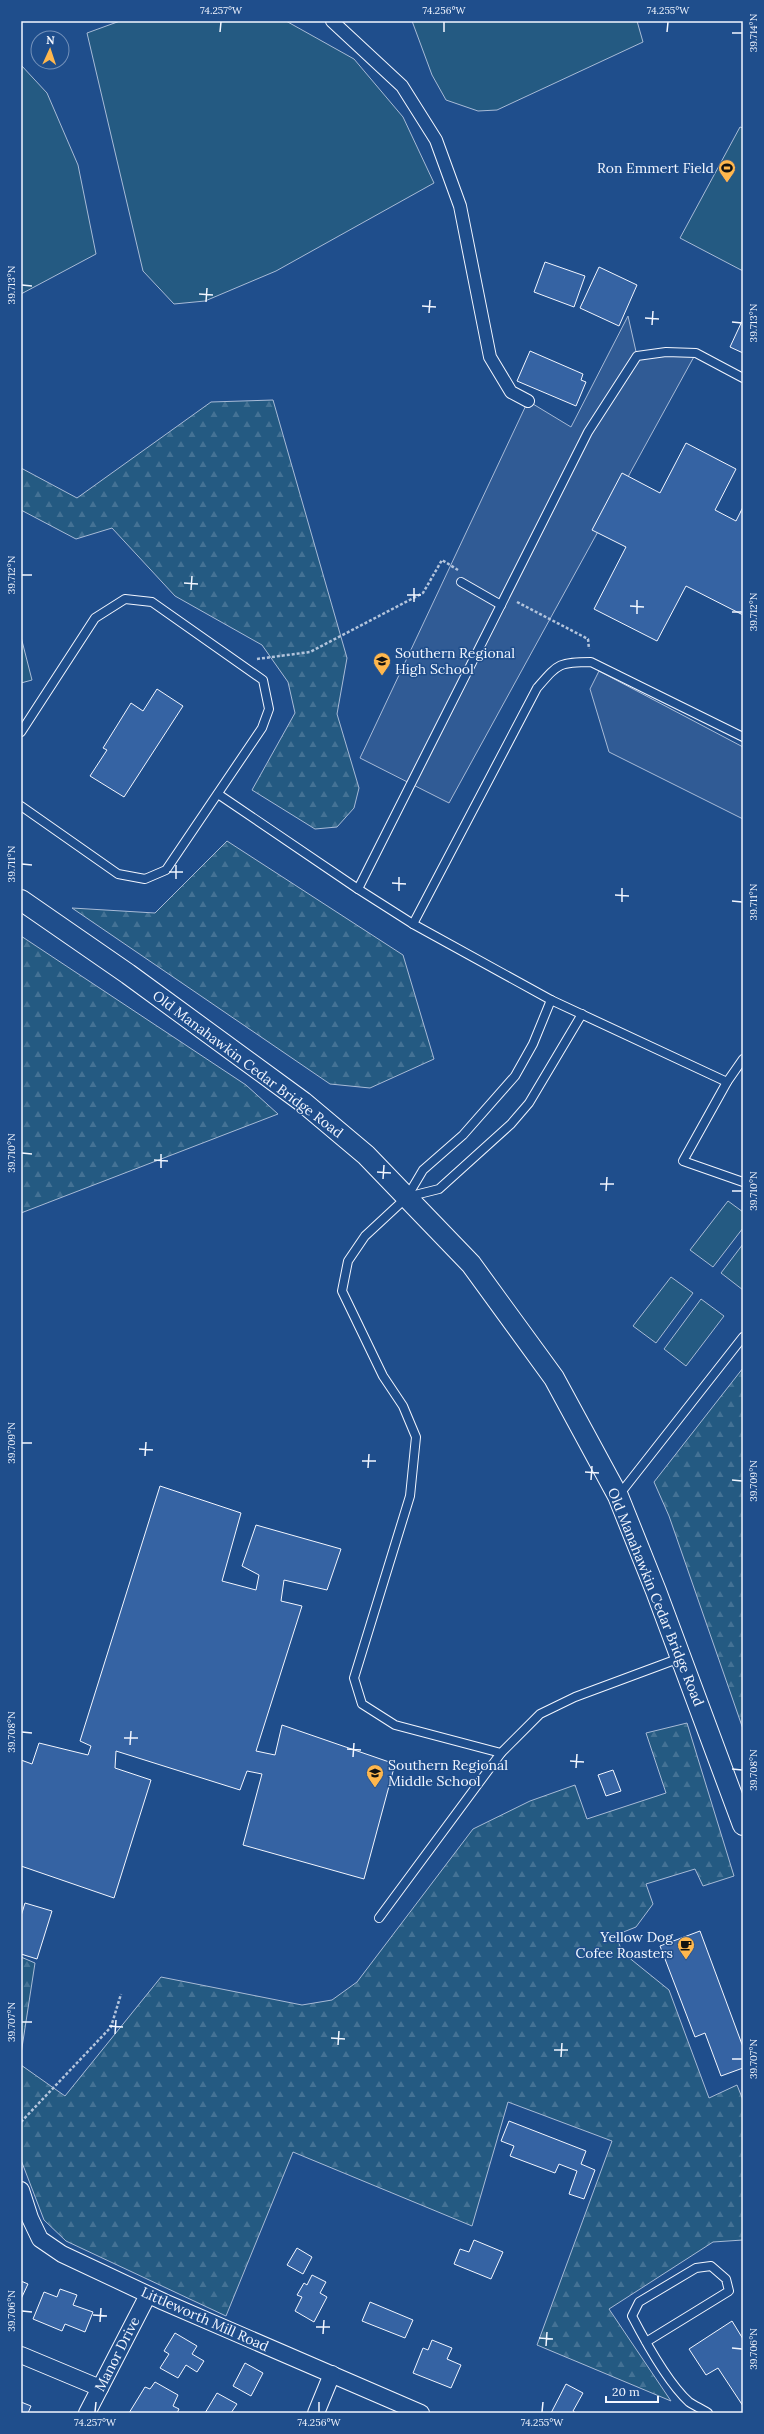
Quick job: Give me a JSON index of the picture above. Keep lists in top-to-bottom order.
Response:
{
  "streets": {
    "street": ["Old Manahawkin Cedar Bridge Road", "Littleworth Mill Road", "Manor Drive"]
  },
  "crossings": [
    ["Littleworth Mill Road", "Manor Drive"]
  ],
  "places": {
    "sports": ["Ron Emmert Field"],
    "school or university": ["Southern Regional High School", "Southern Regional Middle School"],
    "cafe": ["Yellow Dog Cofee Roasters"]
  },
  "scale_bar": "20 m",
  "north": "top",
  "coordinates": [
    "74.257°W",
    "74.256°W",
    "74.255°W",
    "39.714°N",
    "39.713°N",
    "39.712°N",
    "39.711°N",
    "39.710°N",
    "39.709°N",
    "39.708°N",
    "39.707°N",
    "39.706°N"
  ]
}
